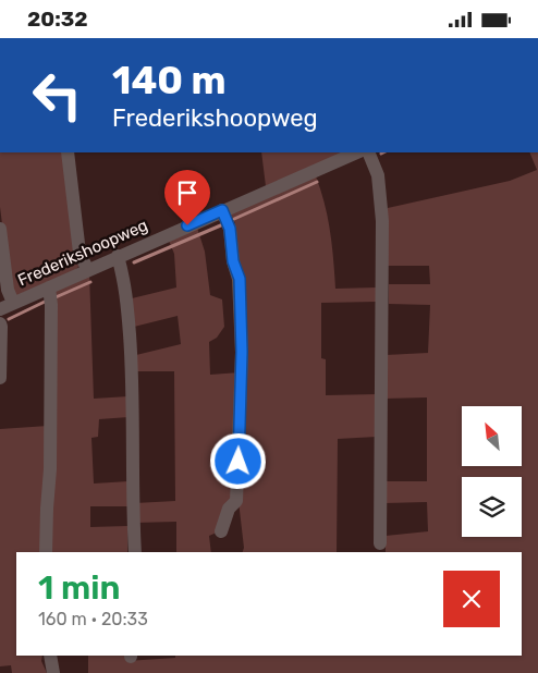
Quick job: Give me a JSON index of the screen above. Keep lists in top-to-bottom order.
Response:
{
  "streets": {
    "street": ["Frederikshoopweg"]
  },
  "north": "top left",
  "page": {
    "status": "20:32",
    "turn": ["140 m", "Frederikshoopweg"],
    "heading": ["1 min", "160 m · 20:33"]
  }
}
